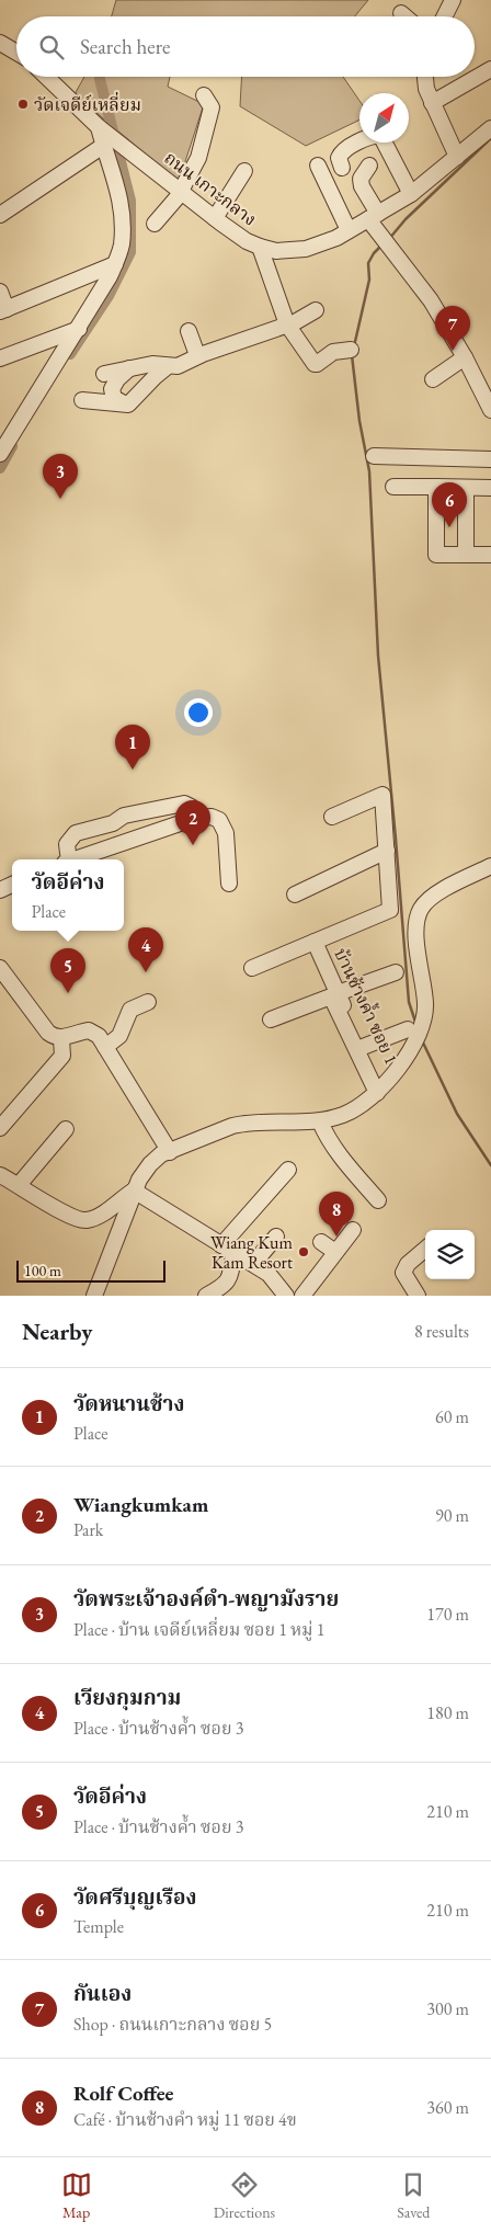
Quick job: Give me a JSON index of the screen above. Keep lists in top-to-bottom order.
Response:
{
  "streets": {
    "street": ["ถนน เกาะกลาง", "บ้านช้างค้ำ ซอย 1"]
  },
  "places": ["วัดเจดีย์เหลี่ยม", "Wiang Kum Kam Resort"],
  "scale_bar": "100 m",
  "north": "top right",
  "page": {
    "search": "Search here",
    "pins": [
      "7",
      "3",
      "6",
      "1",
      "2",
      "4",
      "5",
      "8"
    ],
    "popup": ["วัดอีค่าง", "Place"],
    "scale": "100 m",
    "heading": ["Nearby", "8 results"],
    "list": [
      {
        "mark": "1",
        "name": "วัดหนานช้าง",
        "note": "Place",
        "value": "60 m"
      },
      {
        "mark": "2",
        "name": "Wiangkumkam",
        "note": "Park",
        "value": "90 m"
      },
      {
        "mark": "3",
        "name": "วัดพระเจ้าองค์ดำ-พญามังราย",
        "note": "Place · บ้าน เจดีย์เหลี่ยม ซอย 1 หมู่ 1",
        "value": "170 m"
      },
      {
        "mark": "4",
        "name": "เวียงกุมกาม",
        "note": "Place · บ้านช้างค้ำ ซอย 3",
        "value": "180 m"
      },
      {
        "mark": "5",
        "name": "วัดอีค่าง",
        "note": "Place · บ้านช้างค้ำ ซอย 3",
        "value": "210 m"
      },
      {
        "mark": "6",
        "name": "วัดศรีบุญเรือง",
        "note": "Temple",
        "value": "210 m"
      },
      {
        "mark": "7",
        "name": "กันเอง",
        "note": "Shop · ถนนเกาะกลาง ซอย 5",
        "value": "300 m"
      },
      {
        "mark": "8",
        "name": "Rolf Coffee",
        "note": "Café · บ้านช้างคำ หมู่ 11 ซอย 4ข",
        "value": "360 m"
      }
    ],
    "nav": ["Map", "Directions", "Saved"]
  }
}
